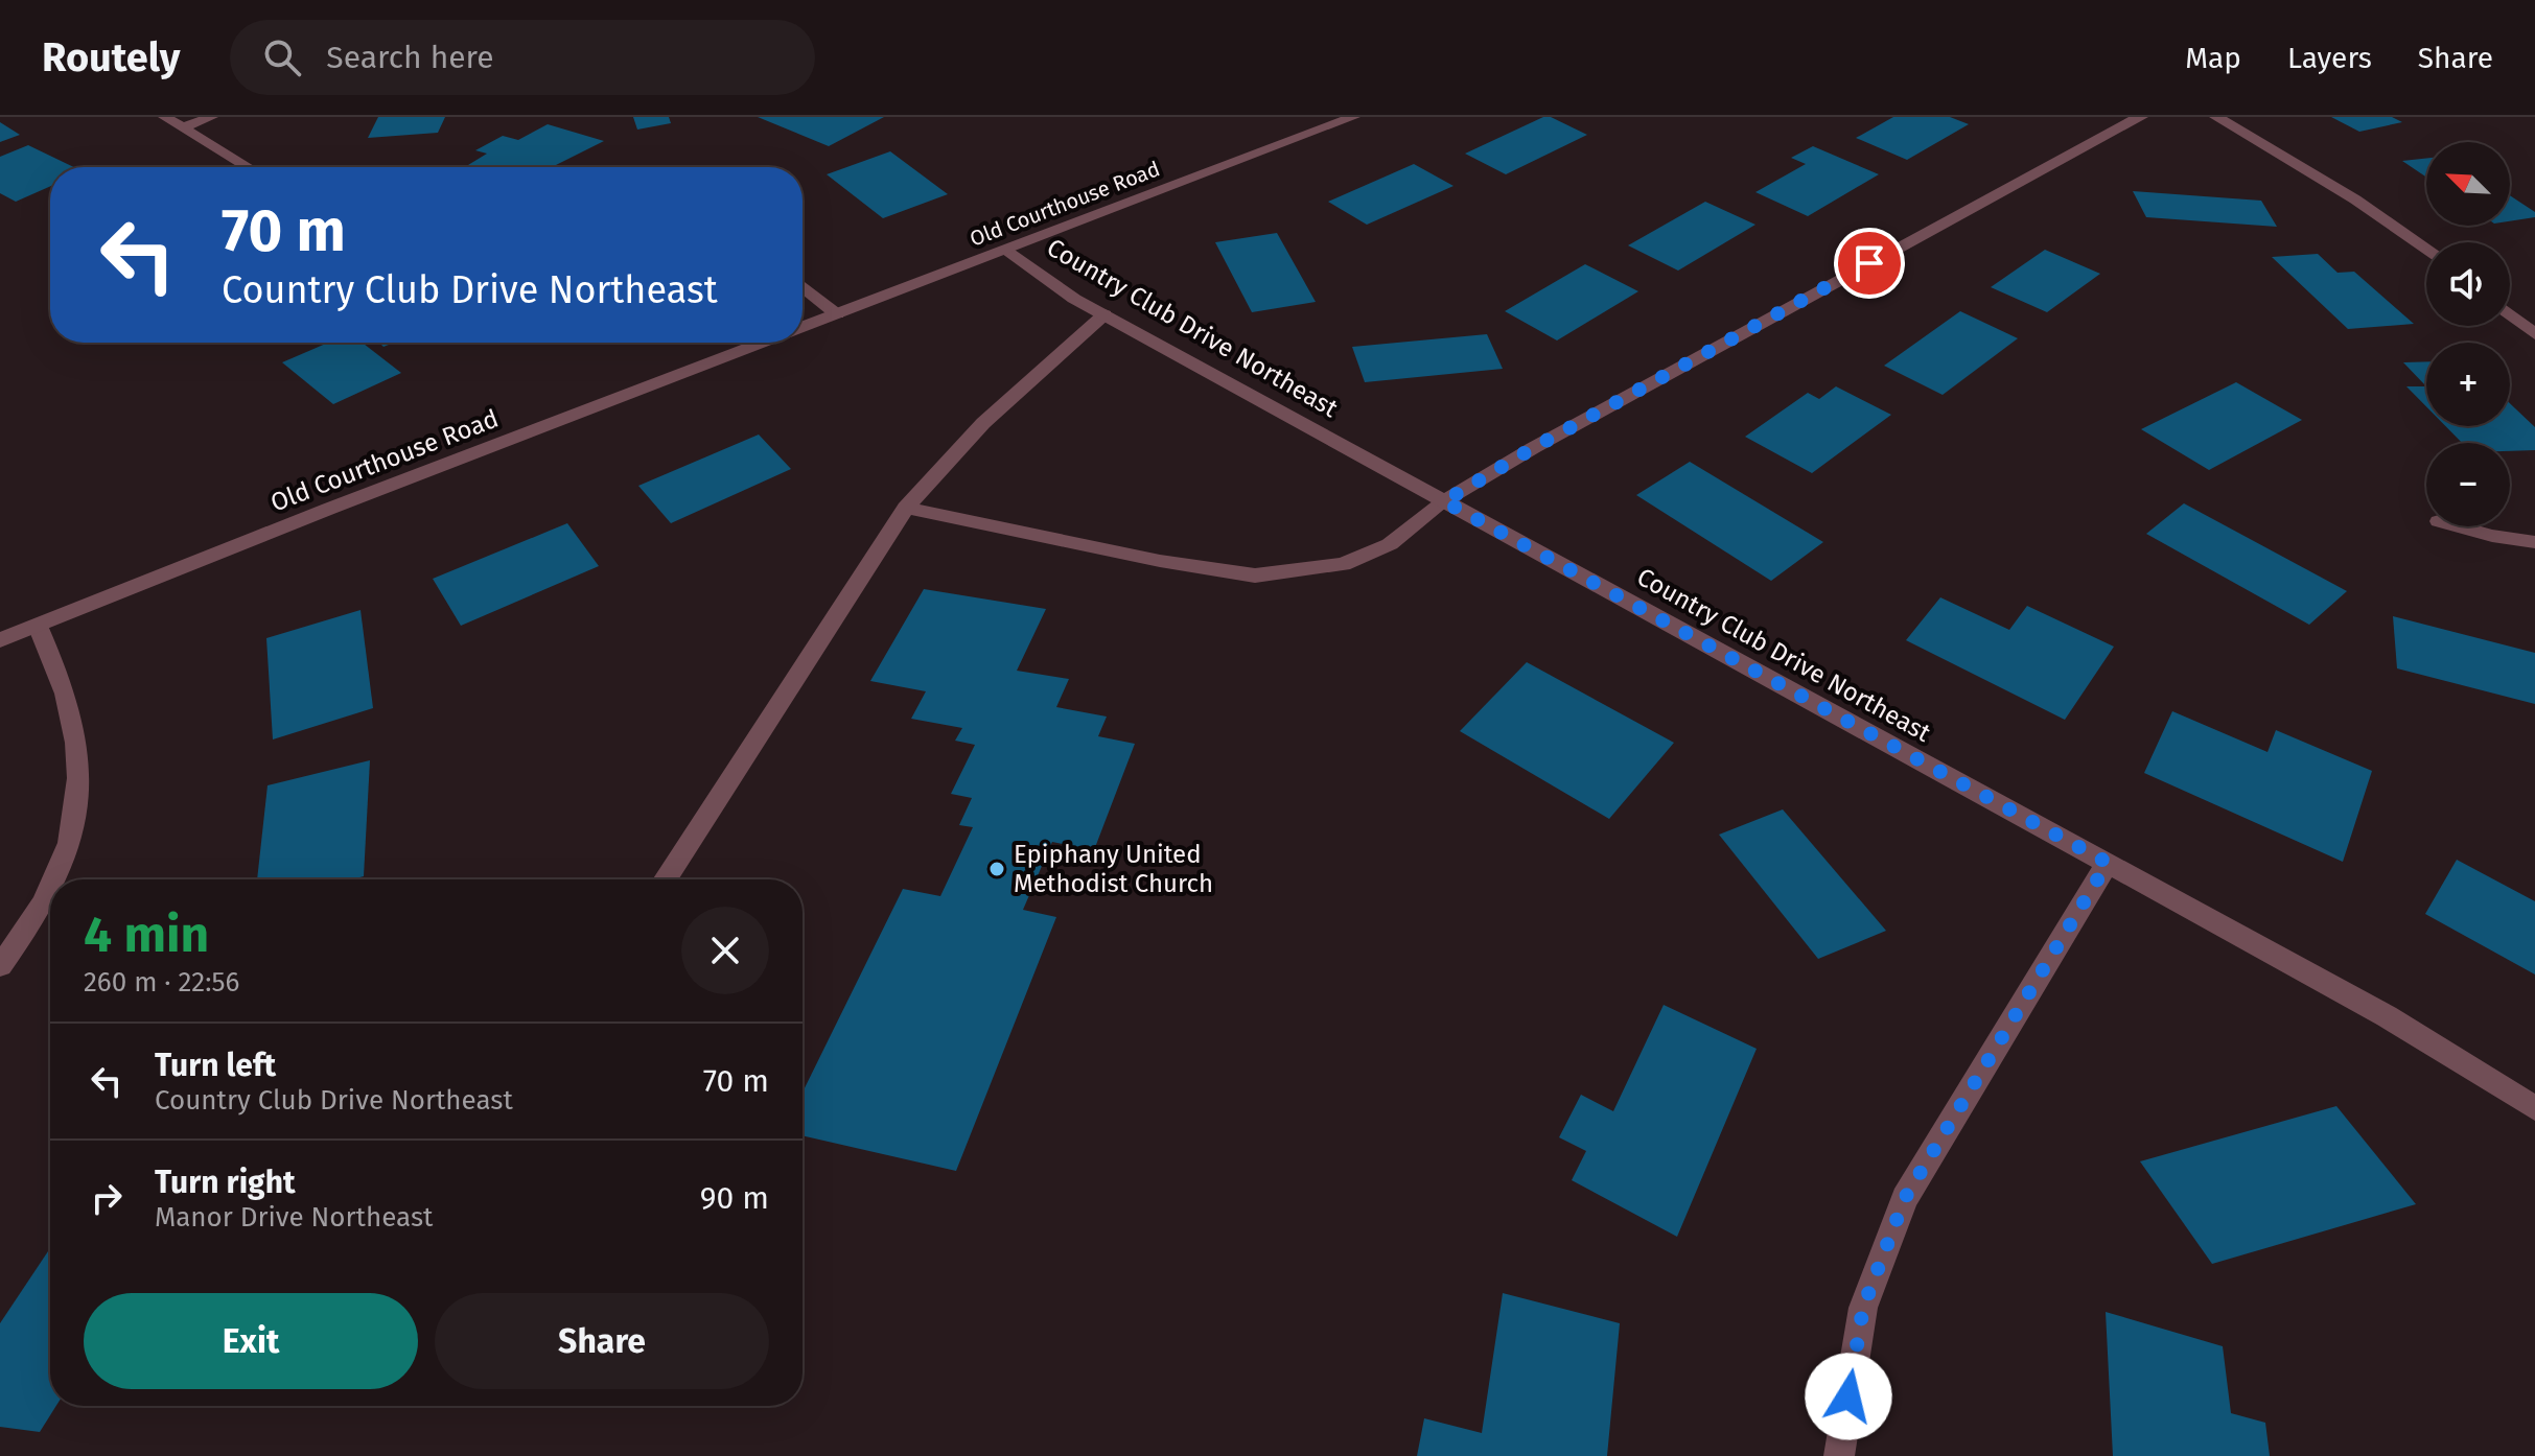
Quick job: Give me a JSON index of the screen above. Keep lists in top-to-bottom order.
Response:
{
  "streets": {
    "street": ["Old Courthouse Road", "Country Club Drive Northeast"]
  },
  "crossings": [
    ["Old Courthouse Road", "Country Club Drive Northeast"]
  ],
  "places": ["Epiphany United Methodist Church"],
  "north": "top left",
  "page": {
    "header": "Routely",
    "search": "Search here",
    "nav": ["Map", "Layers", "Share"],
    "map_buttons": ["+", "−"],
    "turn": ["70 m", "Country Club Drive Northeast"],
    "heading": ["4 min", "260 m · 22:56"],
    "list": [
      {
        "name": "Turn left",
        "note": "Country Club Drive Northeast",
        "value": "70 m"
      },
      {
        "name": "Turn right",
        "note": "Manor Drive Northeast",
        "value": "90 m"
      }
    ],
    "buttons": ["Exit", "Share"]
  }
}
